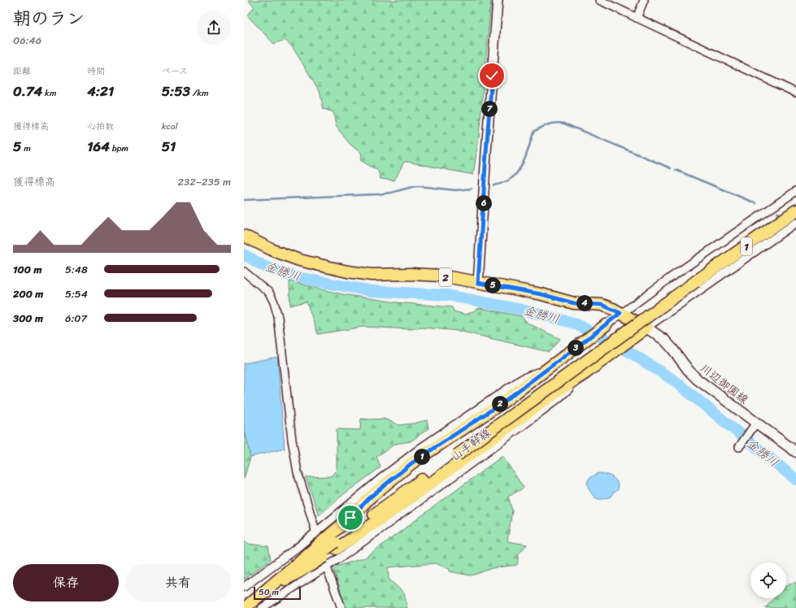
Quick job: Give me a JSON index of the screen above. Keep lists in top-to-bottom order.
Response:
{
  "streets": {
    "main road": [
      "1",
      "2",
      "川辺御園線",
      "山手幹線"
    ]
  },
  "crossings": [
    ["2", "川辺御園線"]
  ],
  "water": ["金勝川"],
  "scale_bar": "50 m",
  "page": {
    "heading": ["朝のラン", "06:46"],
    "stats": [
      ["距離", "0.74 km"],
      ["時間", "4:21"],
      ["ペース", "5:53 /km"],
      ["獲得標高", "5 m"],
      ["心拍数", "164 bpm"],
      ["kcal", "51"]
    ],
    "pins": [
      "7",
      "6",
      "5",
      "4",
      "3",
      "2",
      "1"
    ],
    "chart": ["獲得標高", "232–235 m"],
    "list": [
      {
        "name": "100 m",
        "note": "5:48"
      },
      {
        "name": "200 m",
        "note": "5:54"
      },
      {
        "name": "300 m",
        "note": "6:07"
      }
    ],
    "buttons": ["保存", "共有"],
    "scale": "50 m"
  }
}
